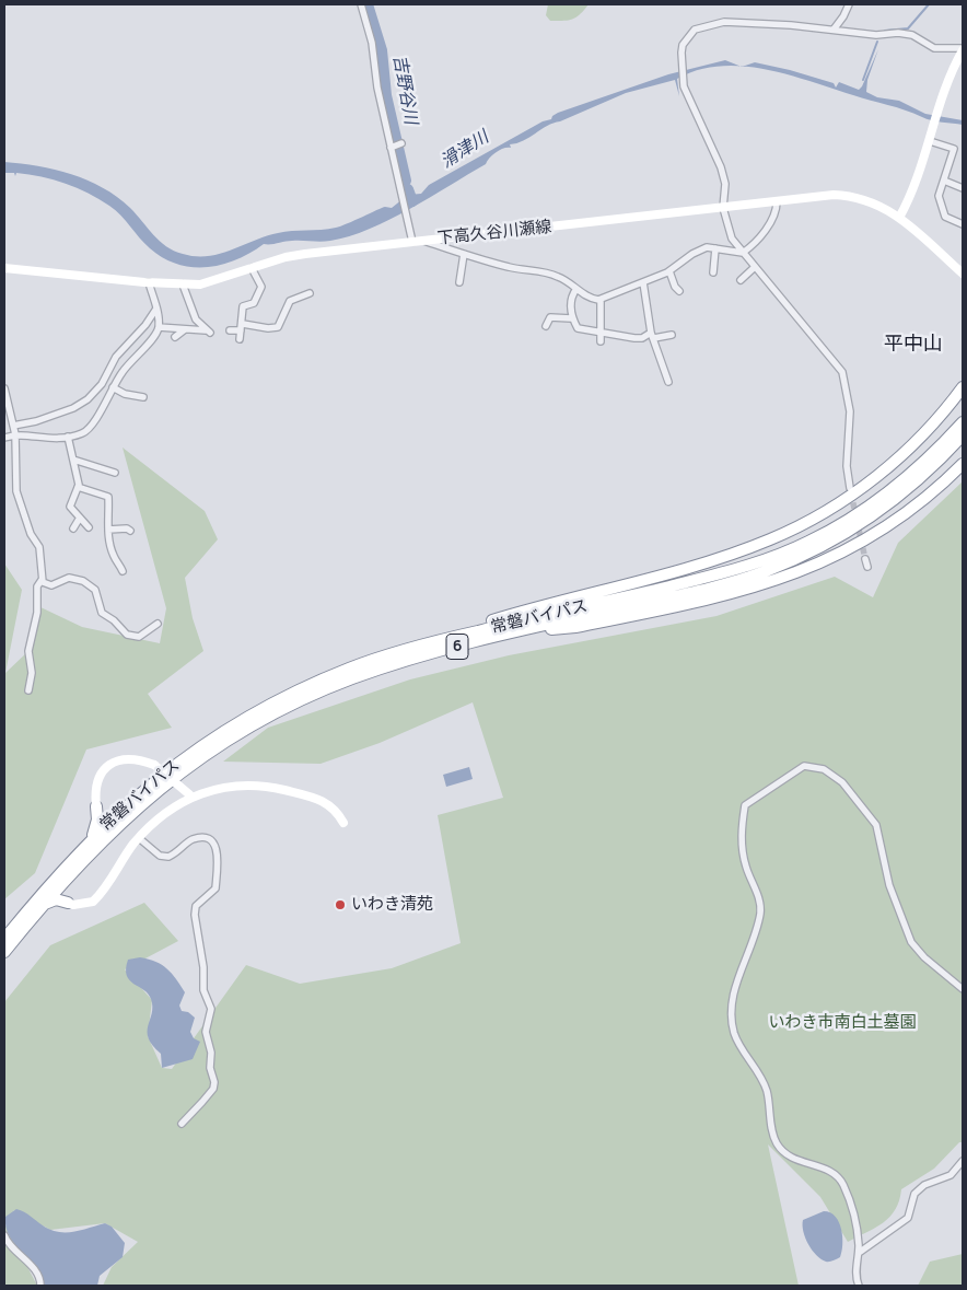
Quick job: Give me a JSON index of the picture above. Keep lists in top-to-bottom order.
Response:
{
  "streets": {
    "highway": ["常磐バイパス", "6"],
    "main road": ["下高久谷川瀬線"]
  },
  "districts": ["平中山"],
  "water": ["吉野谷川", "滑津川"],
  "parks": ["いわき市南白土墓園"],
  "places": ["いわき清苑"]
}
